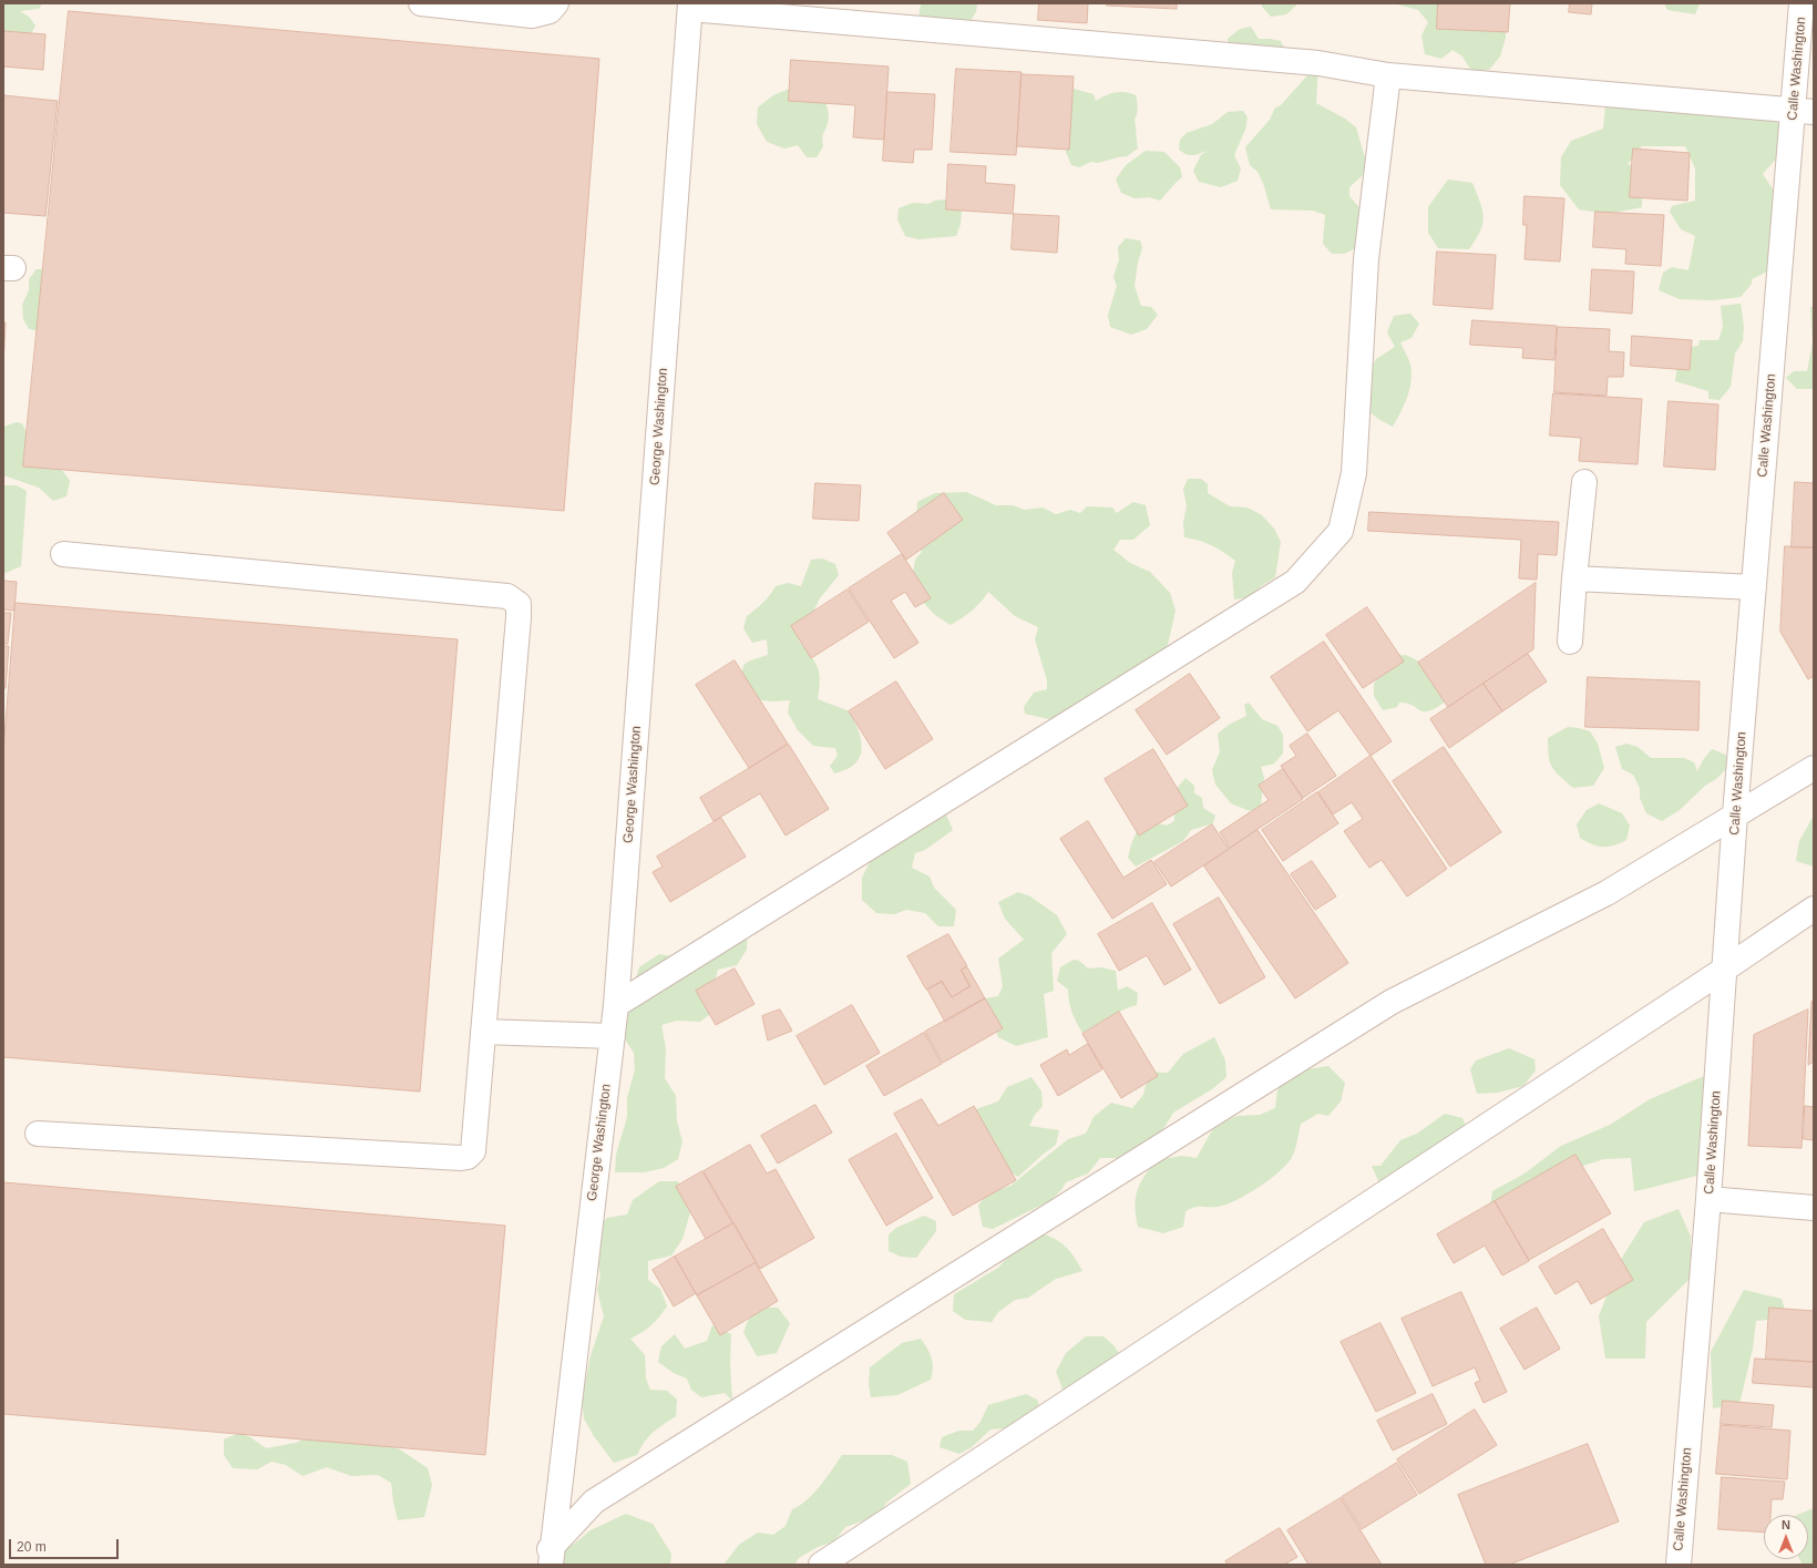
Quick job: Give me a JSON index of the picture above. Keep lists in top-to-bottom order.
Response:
{
  "streets": {
    "street": ["Calle Washington", "George Washington"]
  },
  "scale_bar": "20 m",
  "north": "top"
}
